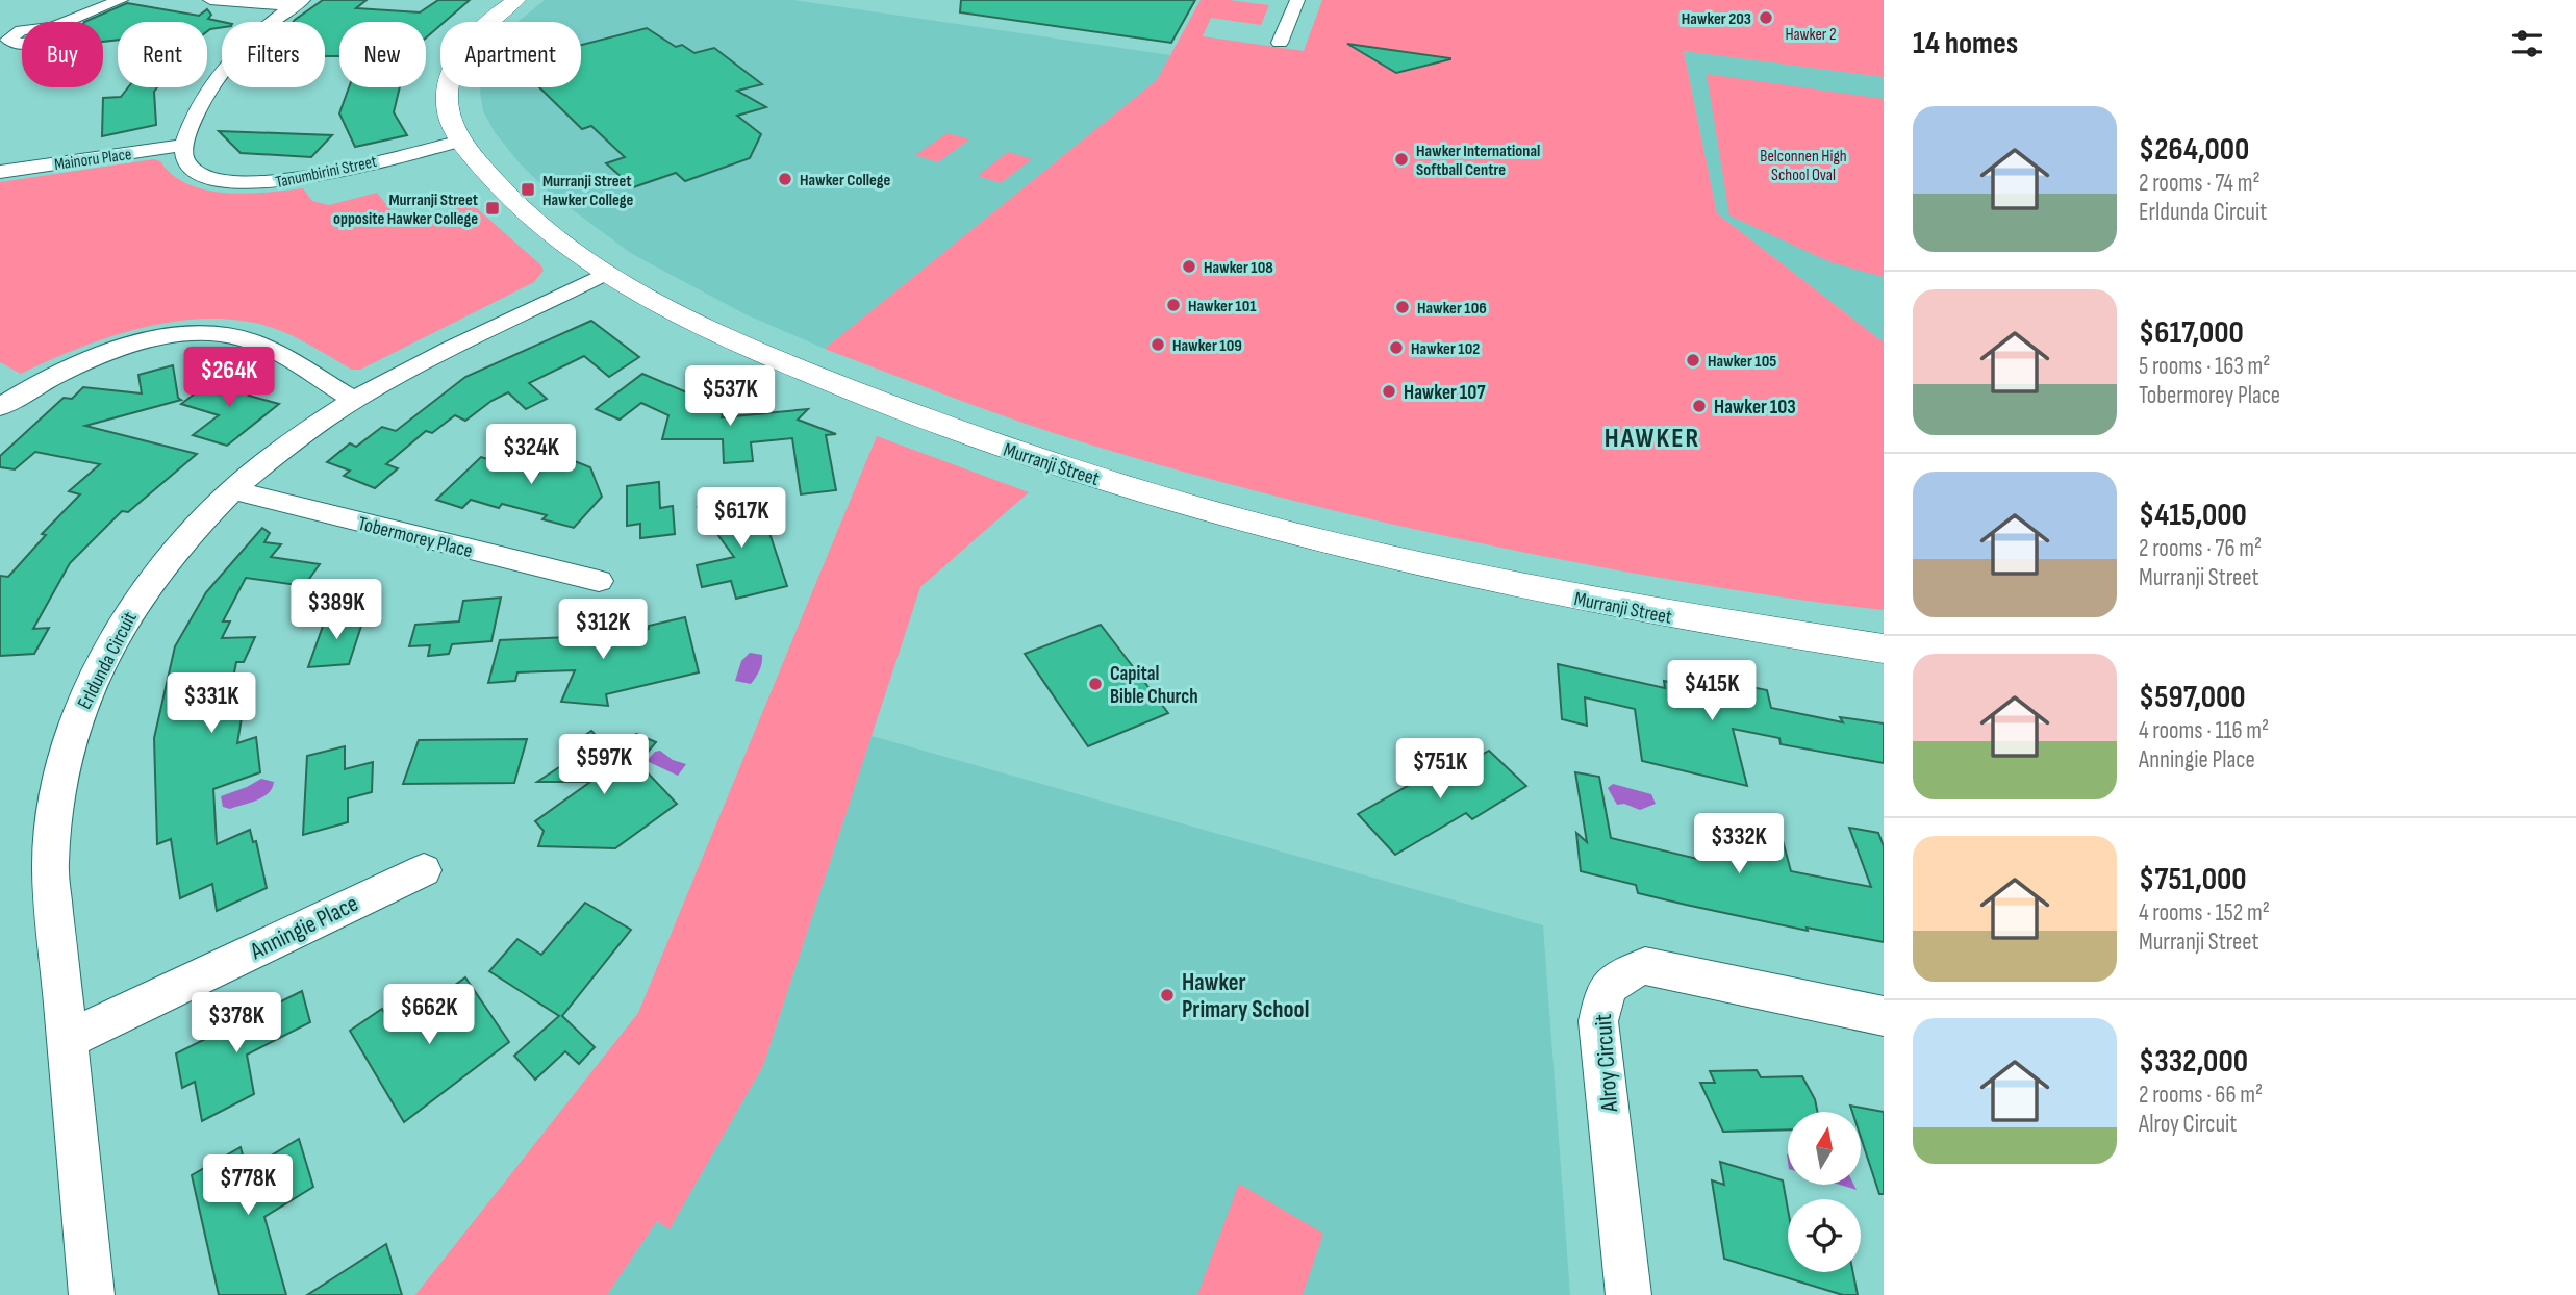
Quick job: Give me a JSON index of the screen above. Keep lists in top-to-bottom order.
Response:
{
  "streets": {
    "street": [
      "Mainoru Place",
      "Tanumbirini Street",
      "Murranji Street",
      "Tobermorey Place",
      "Erldunda Circuit",
      "Anningie Place",
      "Alroy Circuit"
    ]
  },
  "crossings": [
    ["Mainoru Place", "Tanumbirini Street"],
    ["Tanumbirini Street", "Murranji Street"],
    ["Murranji Street", "Erldunda Circuit"],
    ["Tobermorey Place", "Erldunda Circuit"],
    ["Erldunda Circuit", "Anningie Place"]
  ],
  "districts": ["HAWKER"],
  "parks": ["Hawker 2", "Belconnen High School Oval"],
  "places": {
    "other": [
      "Hawker 203",
      "Hawker International Softball Centre",
      "Hawker College",
      "Hawker 108",
      "Hawker 101",
      "Hawker 106",
      "Hawker 109",
      "Hawker 102",
      "Hawker 105",
      "Hawker 107",
      "Hawker 103",
      "Capital Bible Church",
      "Hawker Primary School"
    ],
    "transit": ["Murranji Street Hawker College", "Murranji Street opposite Hawker College"]
  },
  "north": "top",
  "page": {
    "heading": "14 homes",
    "chip": [
      "Buy",
      "Rent",
      "Filters",
      "New",
      "Apartment"
    ],
    "list": [
      {
        "name": "$264,000",
        "note": "2 rooms · 74 m² · Erldunda Circuit"
      },
      {
        "name": "$617,000",
        "note": "5 rooms · 163 m² · Tobermorey Place"
      },
      {
        "name": "$415,000",
        "note": "2 rooms · 76 m² · Murranji Street"
      },
      {
        "name": "$597,000",
        "note": "4 rooms · 116 m² · Anningie Place"
      },
      {
        "name": "$751,000",
        "note": "4 rooms · 152 m² · Murranji Street"
      },
      {
        "name": "$332,000",
        "note": "2 rooms · 66 m² · Alroy Circuit"
      }
    ],
    "price": [
      "$264K",
      "$537K",
      "$324K",
      "$617K",
      "$389K",
      "$312K",
      "$415K",
      "$331K",
      "$597K",
      "$751K",
      "$332K",
      "$662K",
      "$378K",
      "$778K"
    ]
  }
}
